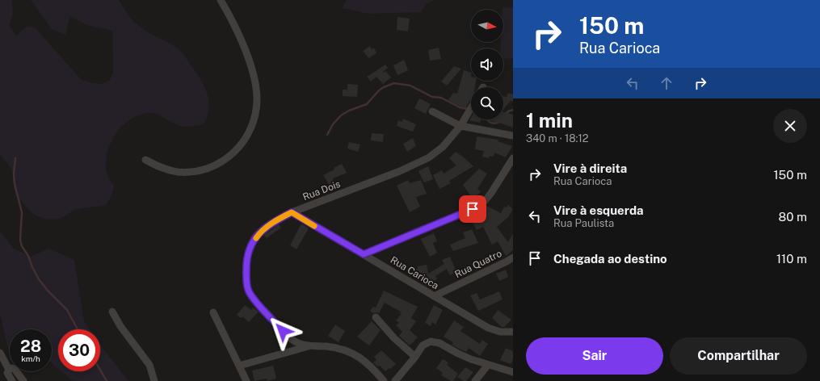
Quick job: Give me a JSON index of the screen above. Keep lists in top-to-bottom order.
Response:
{
  "streets": {
    "street": ["Rua Dois", "Rua Quatro", "Rua Carioca"]
  },
  "crossings": [
    ["Rua Dois", "Rua Carioca"],
    ["Rua Quatro", "Rua Carioca"]
  ],
  "north": "right",
  "page": {
    "turn": ["150 m", "Rua Carioca"],
    "heading": ["1 min", "340 m · 18:12"],
    "list": [
      {
        "name": "Vire à direita",
        "note": "Rua Carioca",
        "value": "150 m"
      },
      {
        "name": "Vire à esquerda",
        "note": "Rua Paulista",
        "value": "80 m"
      },
      {
        "name": "Chegada ao destino",
        "value": "110 m"
      }
    ],
    "speed": "28 km/h",
    "limit": "30",
    "buttons": ["Sair", "Compartilhar"]
  }
}
